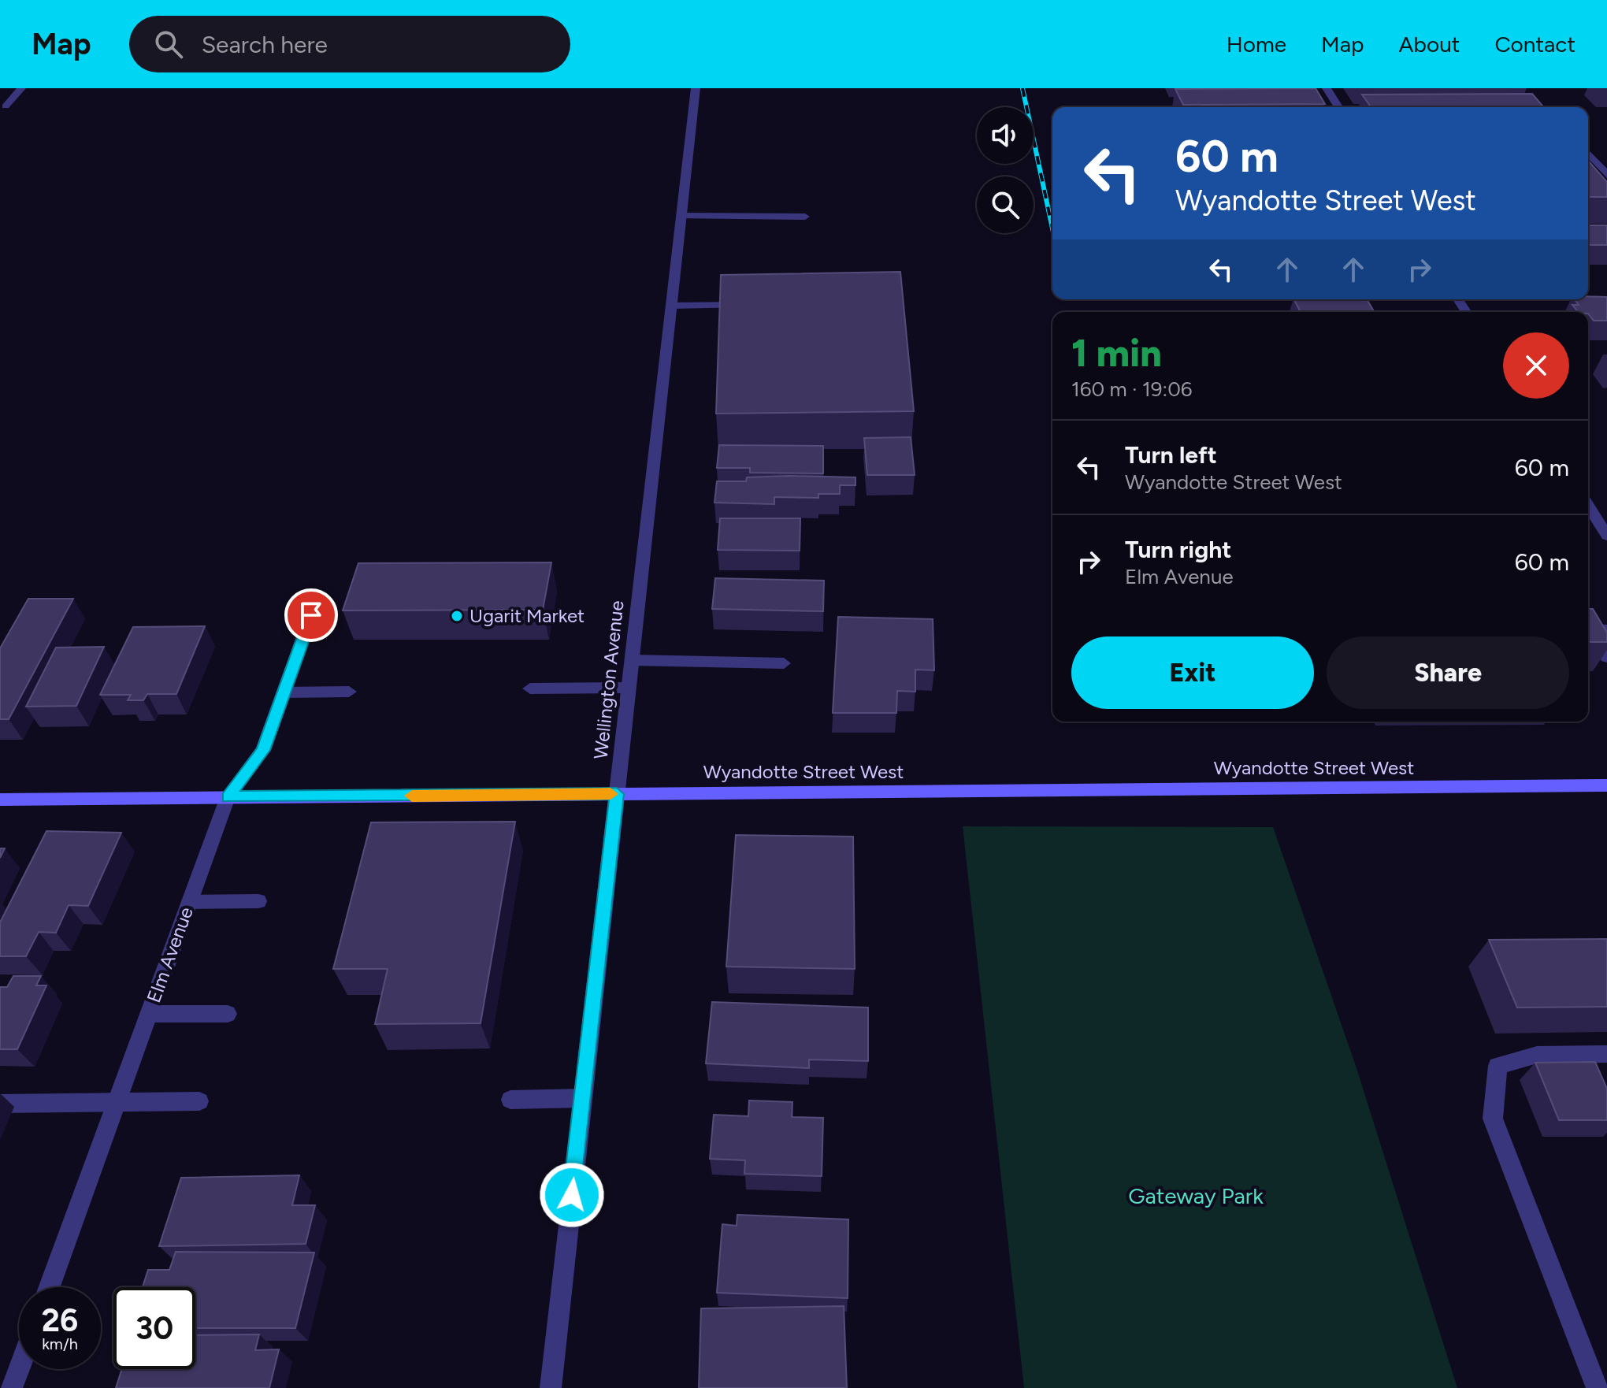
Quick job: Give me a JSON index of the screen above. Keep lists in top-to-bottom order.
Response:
{
  "streets": {
    "main road": ["Wyandotte Street West"],
    "street": ["Wellington Avenue", "Elm Avenue"]
  },
  "crossings": [
    ["Wellington Avenue", "Wyandotte Street West"],
    ["Wyandotte Street West", "Elm Avenue"]
  ],
  "parks": ["Gateway Park"],
  "places": ["Ugarit Market"],
  "page": {
    "header": "Map",
    "search": "Search here",
    "nav": [
      "Home",
      "Map",
      "About",
      "Contact"
    ],
    "turn": ["60 m", "Wyandotte Street West"],
    "heading": ["1 min", "160 m · 19:06"],
    "list": [
      {
        "name": "Turn left",
        "note": "Wyandotte Street West",
        "value": "60 m"
      },
      {
        "name": "Turn right",
        "note": "Elm Avenue",
        "value": "60 m"
      }
    ],
    "buttons": ["Exit", "Share"],
    "speed": "26 km/h",
    "limit": "30"
  }
}
